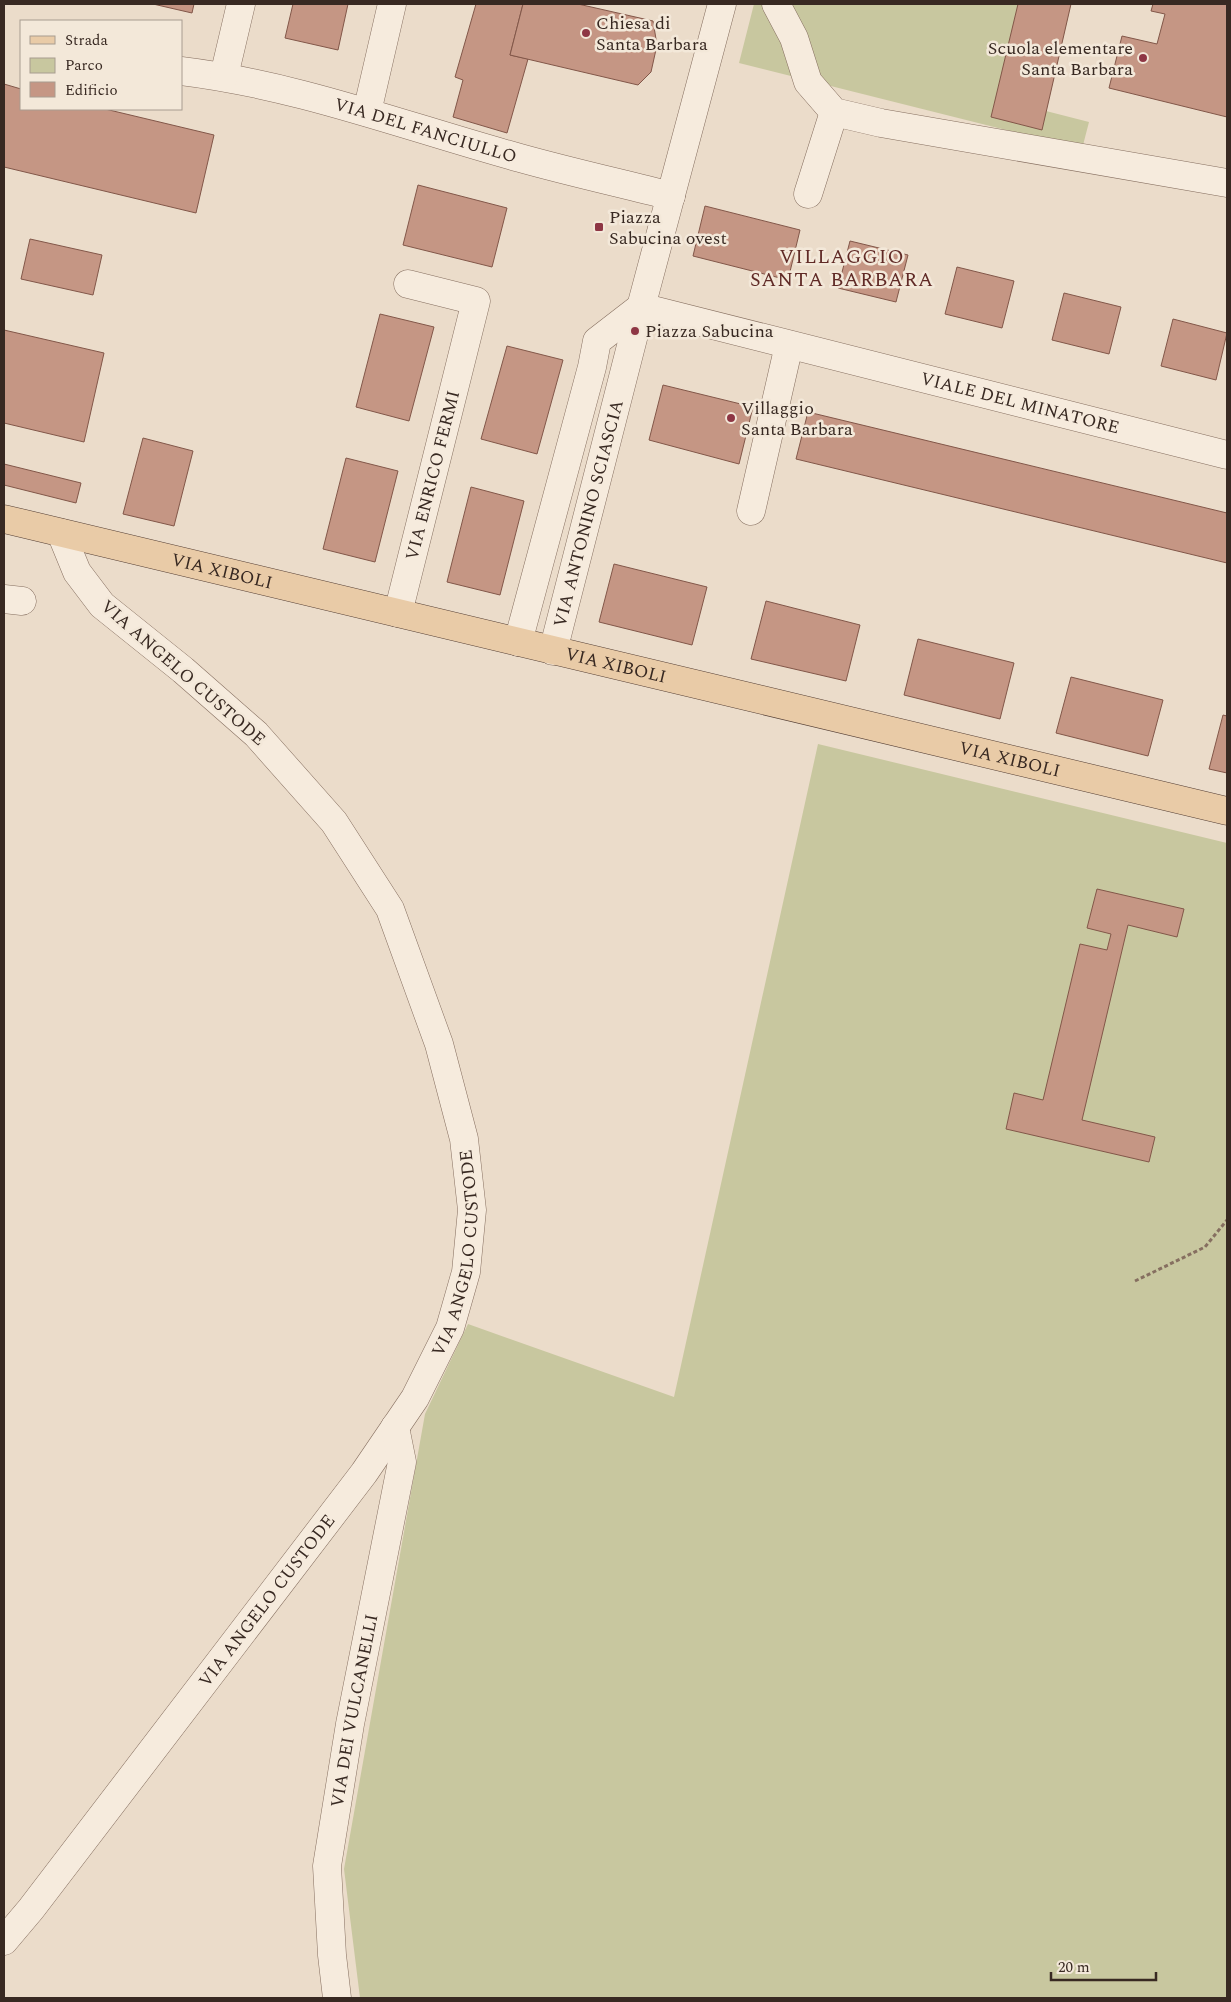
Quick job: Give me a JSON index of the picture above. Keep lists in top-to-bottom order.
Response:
{
  "streets": {
    "main road": ["VIA XIBOLI"],
    "street": [
      "VIA DEL FANCIULLO",
      "VIALE DEL MINATORE",
      "VIA ENRICO FERMI",
      "VIA ANTONINO SCIASCIA",
      "VIA ANGELO CUSTODE",
      "VIA DEI VULCANELLI"
    ]
  },
  "crossings": [
    ["VIA DEL FANCIULLO", "VIA ANTONINO SCIASCIA"],
    ["VIA ENRICO FERMI", "VIA XIBOLI"],
    ["VIA ANTONINO SCIASCIA", "VIA XIBOLI"],
    ["VIA XIBOLI", "VIA ANGELO CUSTODE"],
    ["VIA ANGELO CUSTODE", "VIA DEI VULCANELLI"]
  ],
  "districts": ["VILLAGGIO SANTA BARBARA"],
  "places": {
    "other": [
      "Chiesa di Santa Barbara",
      "Scuola elementare Santa Barbara",
      "Piazza Sabucina",
      "Villaggio Santa Barbara"
    ],
    "transit": ["Piazza Sabucina ovest"]
  },
  "legend": ["Strada", "Parco", "Edificio"],
  "scale_bar": "20 m"
}
